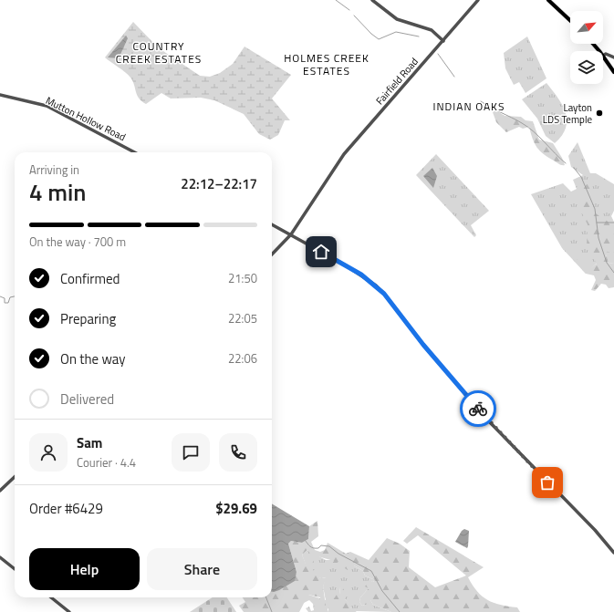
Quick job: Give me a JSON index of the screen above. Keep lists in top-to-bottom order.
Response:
{
  "streets": {
    "street": ["Fairfield Road", "Mutton Hollow Road"]
  },
  "districts": ["COUNTRY CREEK ESTATES", "HOLMES CREEK ESTATES", "INDIAN OAKS"],
  "places": ["Layton LDS Temple"],
  "north": "top right",
  "page": {
    "heading": ["4 min", "Arriving in", "22:12–22:17"],
    "panel": [
      "Sam",
      "Courier · 4.4",
      "Order #6429",
      "$29.69"
    ],
    "bar": "On the way · 700 m",
    "list": [
      ["Confirmed", "21:50"],
      ["Preparing", "22:05"],
      ["On the way", "22:06"],
      "Delivered"
    ],
    "buttons": ["Help", "Share"]
  }
}
